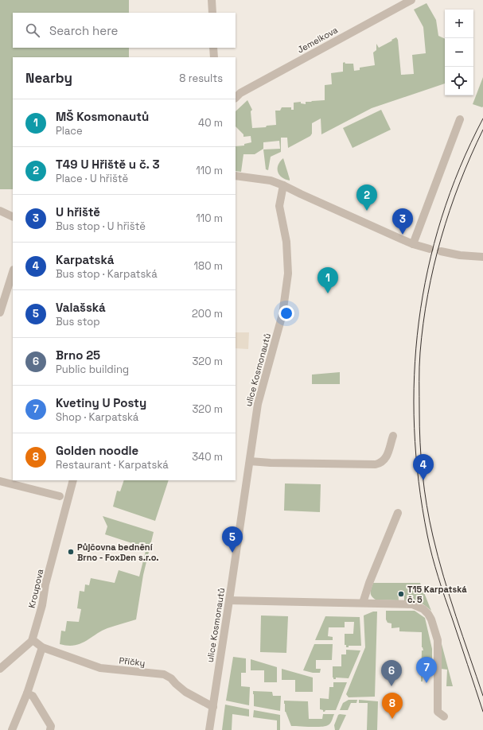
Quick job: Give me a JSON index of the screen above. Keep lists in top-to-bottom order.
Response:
{
  "streets": {
    "street": [
      "Jemelkova",
      "ulice Kosmonautů",
      "Kroupova",
      "Příčky"
    ]
  },
  "crossings": [
    ["ulice Kosmonautů", "Příčky"],
    ["Kroupova", "Příčky"]
  ],
  "places": ["Půjčovna bednění Brno - FoxDen s.r.o.", "T15 Karpatská č. 5"],
  "page": {
    "map_buttons": ["+", "−"],
    "search": "Search here",
    "heading": ["Nearby", "8 results"],
    "list": [
      {
        "mark": "1",
        "name": "MŠ Kosmonautů",
        "note": "Place",
        "value": "40 m"
      },
      {
        "mark": "2",
        "name": "T49 U Hřiště u č. 3",
        "note": "Place · U hřiště",
        "value": "110 m"
      },
      {
        "mark": "3",
        "name": "U hřiště",
        "note": "Bus stop · U hřiště",
        "value": "110 m"
      },
      {
        "mark": "4",
        "name": "Karpatská",
        "note": "Bus stop · Karpatská",
        "value": "180 m"
      },
      {
        "mark": "5",
        "name": "Valašská",
        "note": "Bus stop",
        "value": "200 m"
      },
      {
        "mark": "6",
        "name": "Brno 25",
        "note": "Public building",
        "value": "320 m"
      },
      {
        "mark": "7",
        "name": "Kvetiny U Posty",
        "note": "Shop · Karpatská",
        "value": "320 m"
      },
      {
        "mark": "8",
        "name": "Golden noodle",
        "note": "Restaurant · Karpatská",
        "value": "340 m"
      }
    ],
    "pins": [
      "2",
      "3",
      "1",
      "4",
      "5",
      "7",
      "6",
      "8"
    ]
  }
}
